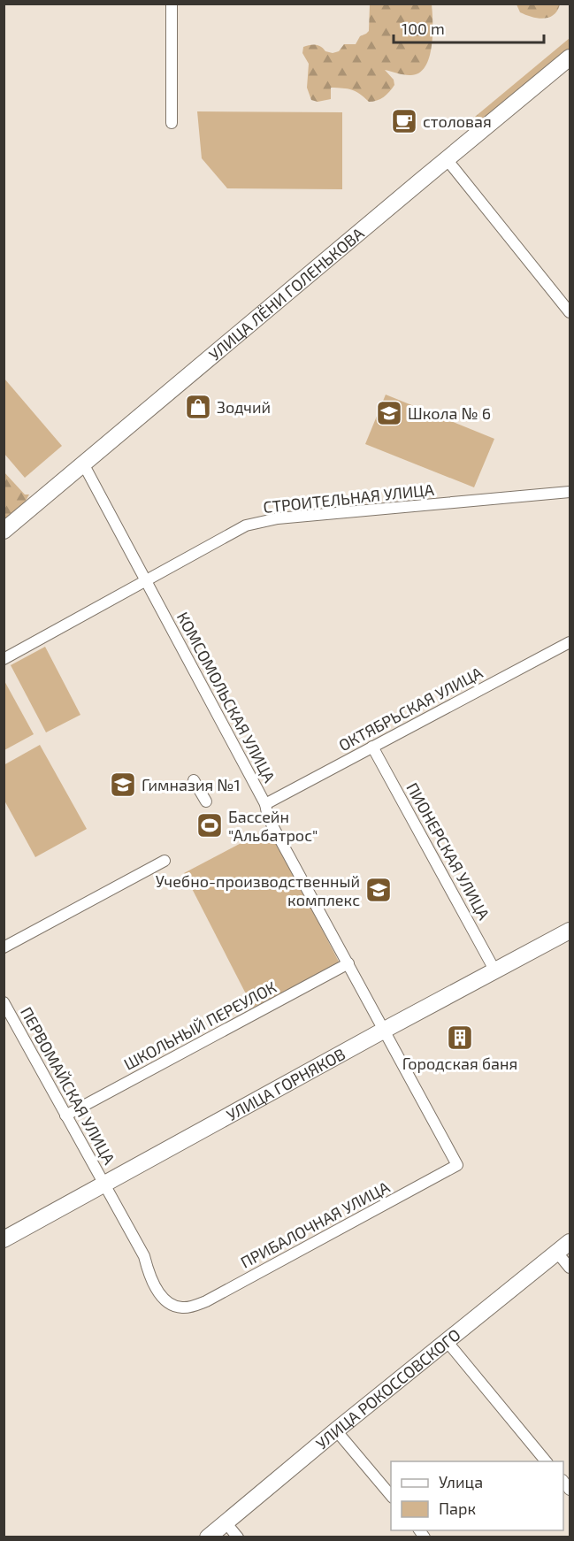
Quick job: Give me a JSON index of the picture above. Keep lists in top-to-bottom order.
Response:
{
  "streets": {
    "street": [
      "УЛИЦА ЛЁНИ ГОЛЕНЬКОВА",
      "СТРОИТЕЛЬНАЯ УЛИЦА",
      "КОМСОМОЛЬСКАЯ УЛИЦА",
      "ОКТЯБРЬСКАЯ УЛИЦА",
      "ПИОНЕРСКАЯ УЛИЦА",
      "ШКОЛЬНЫЙ ПЕРЕУЛОК",
      "УЛИЦА ГОРНЯКОВ",
      "ПЕРВОМАЙСКАЯ УЛИЦА",
      "ПРИБАЛОЧНАЯ УЛИЦА",
      "УЛИЦА РОКОССОВСКОГО"
    ]
  },
  "crossings": [
    ["УЛИЦА ЛЁНИ ГОЛЕНЬКОВА", "КОМСОМОЛЬСКАЯ УЛИЦА"],
    ["СТРОИТЕЛЬНАЯ УЛИЦА", "КОМСОМОЛЬСКАЯ УЛИЦА"],
    ["КОМСОМОЛЬСКАЯ УЛИЦА", "ОКТЯБРЬСКАЯ УЛИЦА"],
    ["КОМСОМОЛЬСКАЯ УЛИЦА", "ШКОЛЬНЫЙ ПЕРЕУЛОК"],
    ["КОМСОМОЛЬСКАЯ УЛИЦА", "УЛИЦА ГОРНЯКОВ"],
    ["КОМСОМОЛЬСКАЯ УЛИЦА", "ПРИБАЛОЧНАЯ УЛИЦА"],
    ["ОКТЯБРЬСКАЯ УЛИЦА", "ПИОНЕРСКАЯ УЛИЦА"],
    ["ПИОНЕРСКАЯ УЛИЦА", "УЛИЦА ГОРНЯКОВ"],
    ["ШКОЛЬНЫЙ ПЕРЕУЛОК", "ПЕРВОМАЙСКАЯ УЛИЦА"],
    ["УЛИЦА ГОРНЯКОВ", "ПЕРВОМАЙСКАЯ УЛИЦА"],
    ["УЛИЦА ГОРНЯКОВ", "ПРИБАЛОЧНАЯ УЛИЦА"],
    ["ПЕРВОМАЙСКАЯ УЛИЦА", "ПРИБАЛОЧНАЯ УЛИЦА"]
  ],
  "places": {
    "cafe": ["столовая"],
    "shop": ["Зодчий"],
    "school or university": ["Школа № 6", "Гимназия №1", "Учебно-производственный комплекс"],
    "sports": ["Бассейн \"Альбатрос\""],
    "building": ["Городская баня"]
  },
  "legend": ["Улица", "Парк"],
  "scale_bar": "100 m"
}
